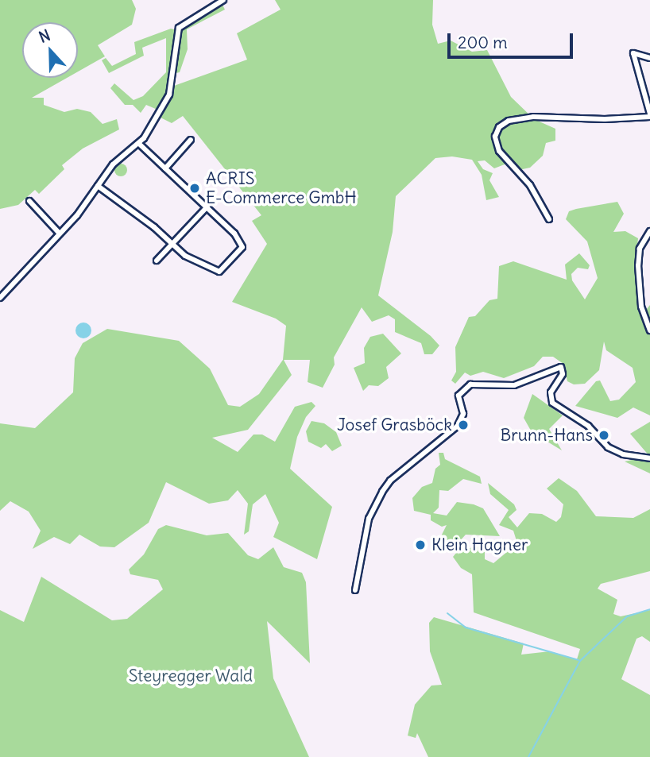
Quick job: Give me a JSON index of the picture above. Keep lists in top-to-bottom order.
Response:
{
  "parks": ["Steyregger Wald"],
  "places": [
    "ACRIS E-Commerce GmbH",
    "Josef Grasböck",
    "Brunn-Hans",
    "Klein Hagner"
  ],
  "scale_bar": "200 m",
  "north": "top"
}
